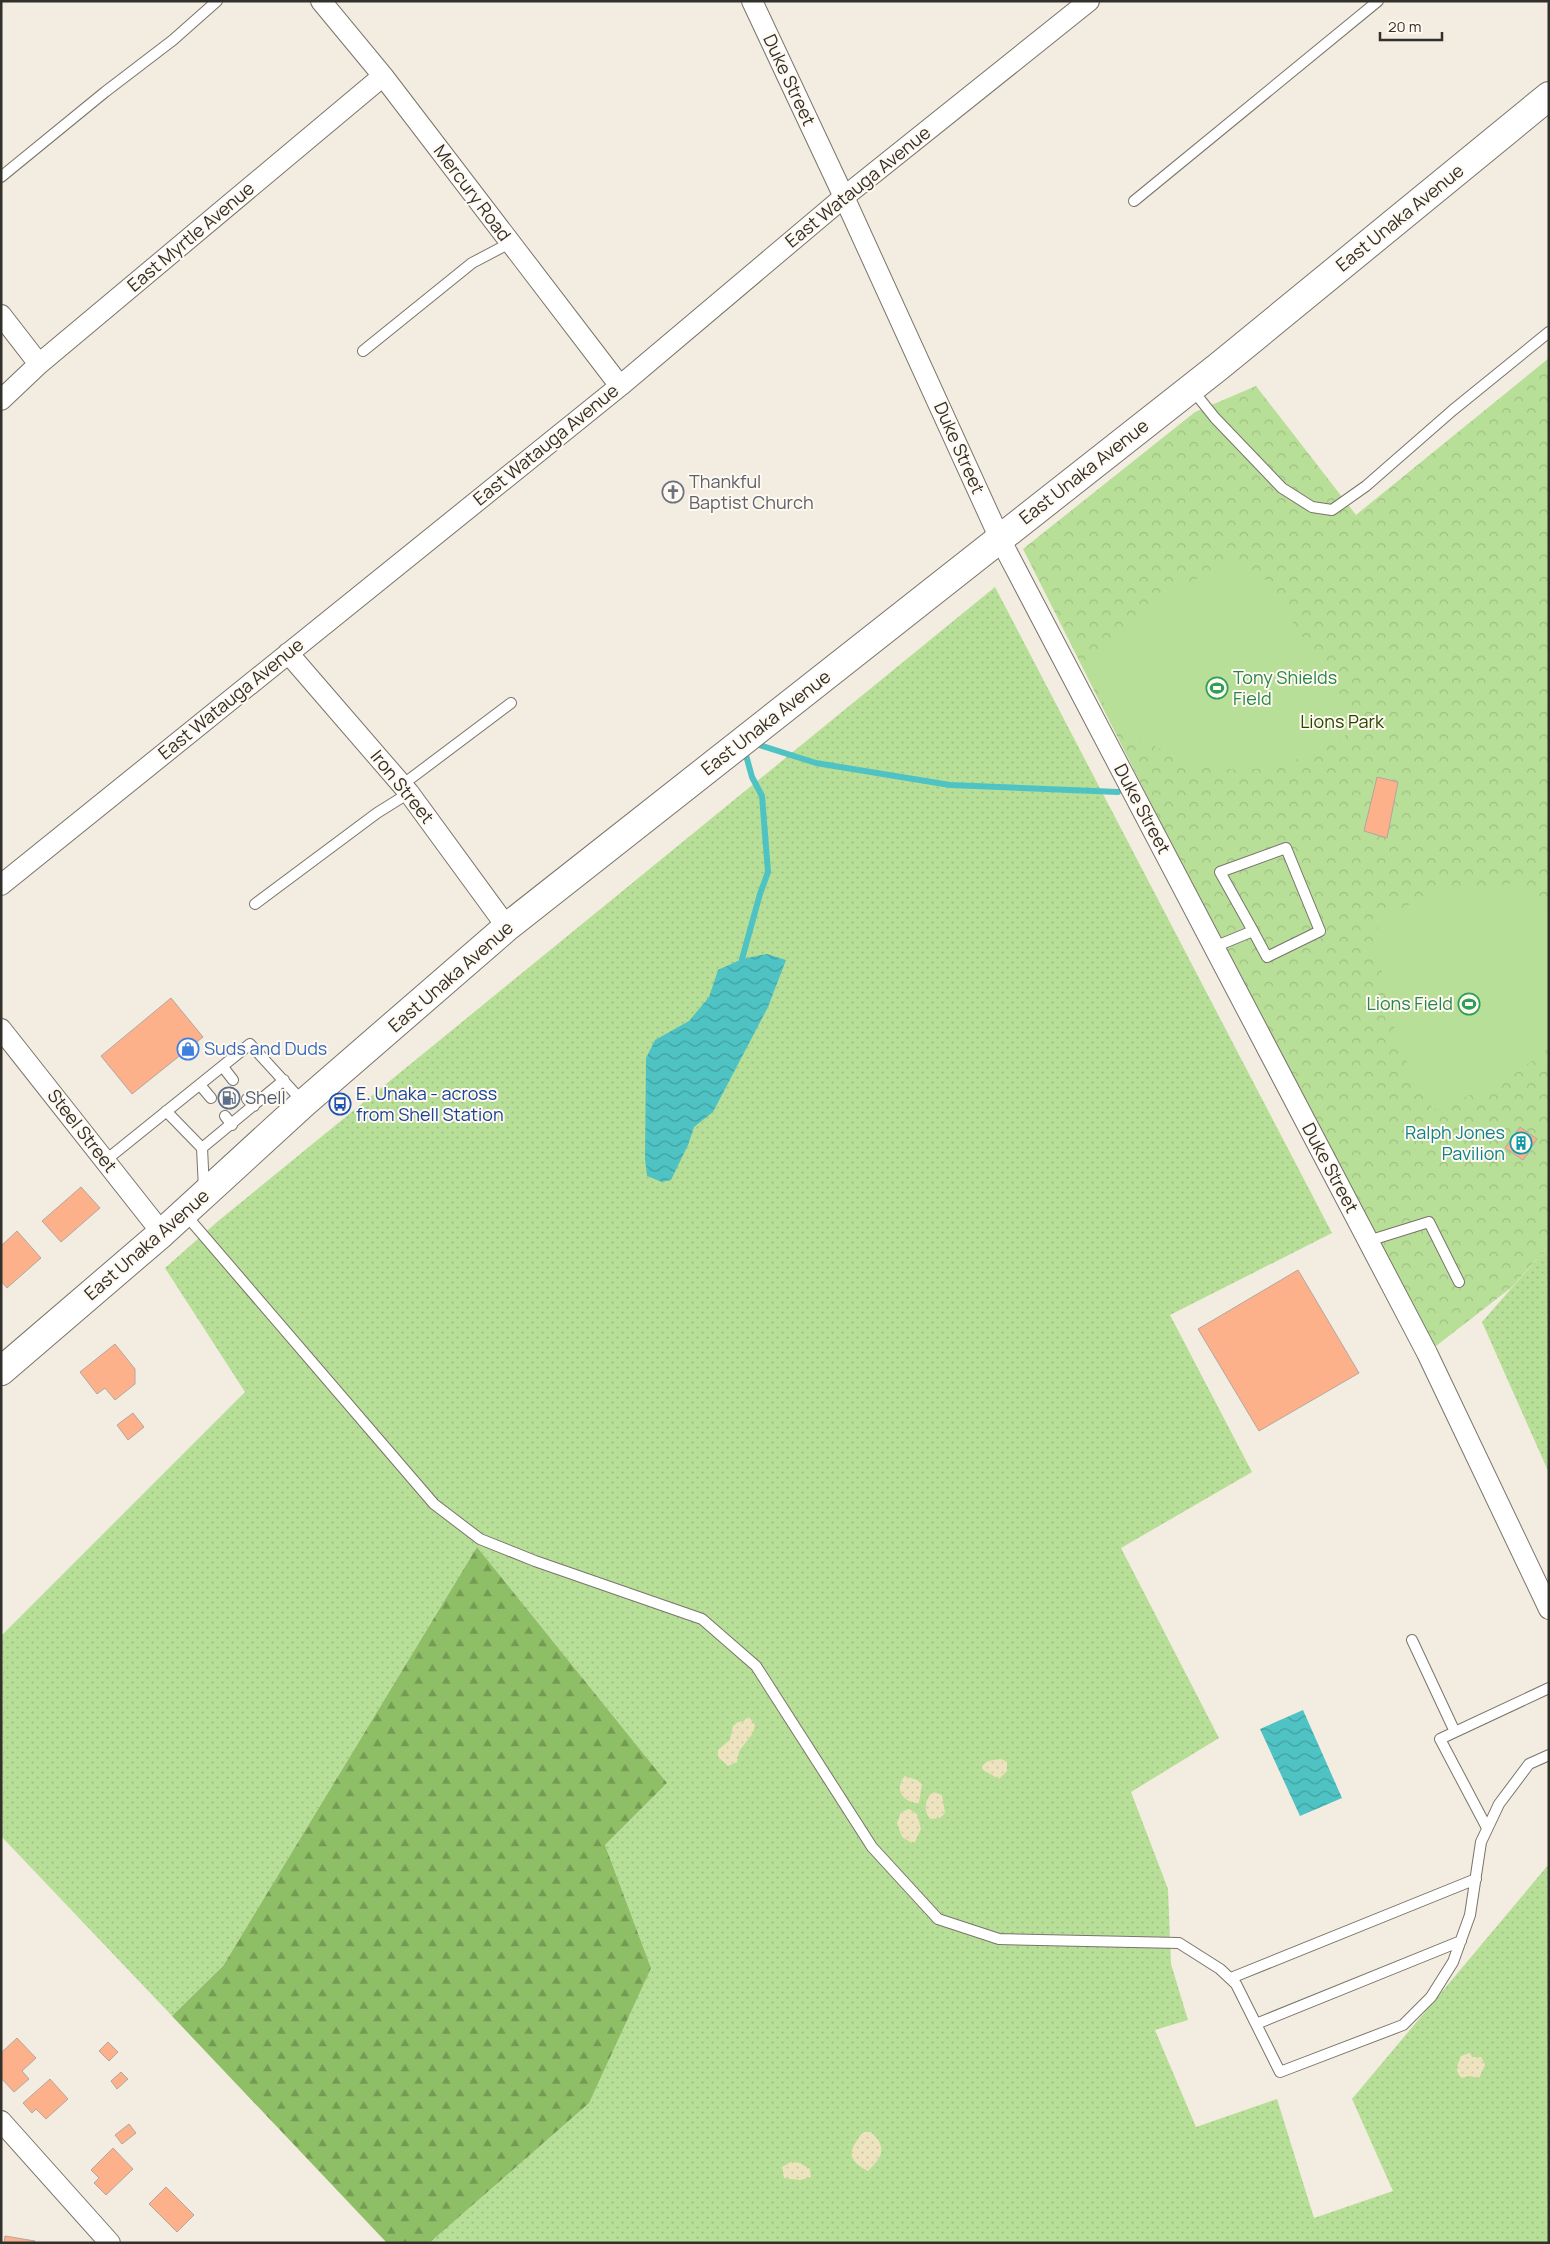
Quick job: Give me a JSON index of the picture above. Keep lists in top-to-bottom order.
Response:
{
  "streets": {
    "main road": ["East Unaka Avenue"],
    "street": [
      "Duke Street",
      "East Watauga Avenue",
      "Mercury Road",
      "East Myrtle Avenue",
      "Iron Street",
      "Steel Street"
    ]
  },
  "crossings": [
    ["Duke Street", "East Watauga Avenue"],
    ["Duke Street", "East Unaka Avenue"],
    ["East Watauga Avenue", "Mercury Road"],
    ["East Watauga Avenue", "Iron Street"],
    ["Mercury Road", "East Myrtle Avenue"],
    ["East Unaka Avenue", "Iron Street"],
    ["East Unaka Avenue", "Steel Street"]
  ],
  "parks": ["Lions Park"],
  "places": {
    "church": ["Thankful Baptist Church"],
    "sports": ["Tony Shields Field", "Lions Field"],
    "shop": ["Suds and Duds"],
    "fuel station": ["Shell"],
    "bus stop": ["E. Unaka - across from Shell Station"],
    "building": ["Ralph Jones Pavilion"]
  },
  "scale_bar": "20 m"
}
